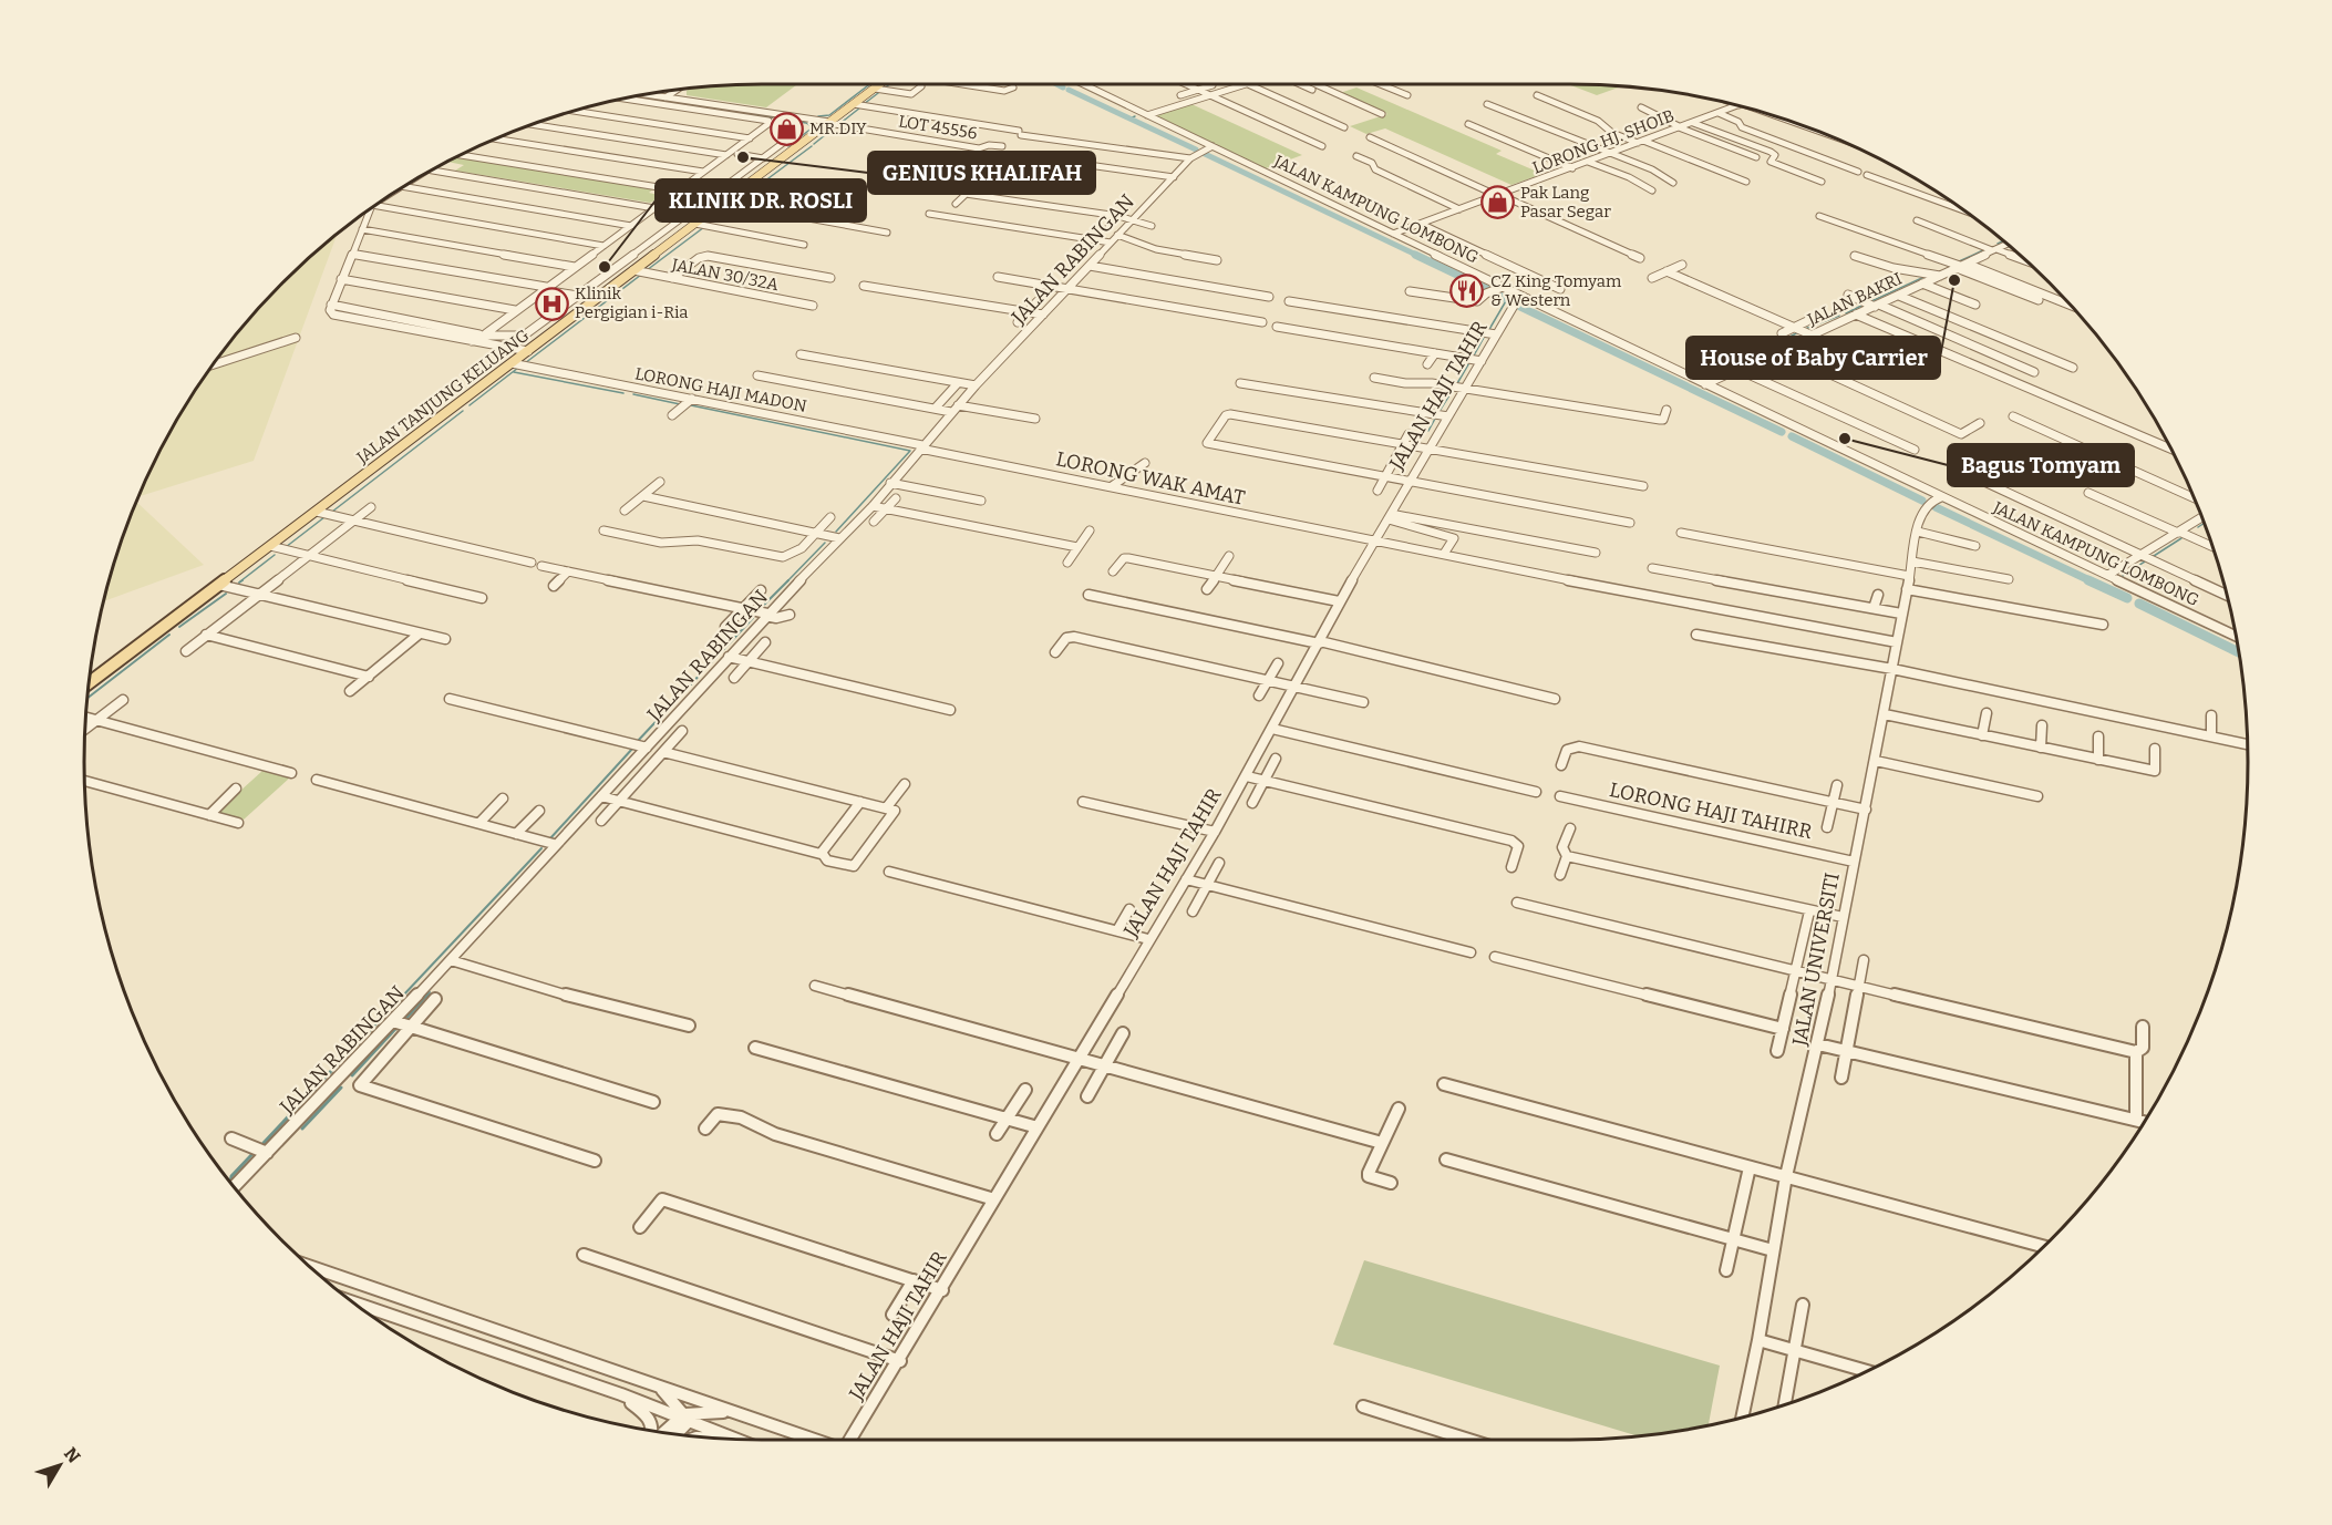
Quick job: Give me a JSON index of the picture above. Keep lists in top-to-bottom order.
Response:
{
  "streets": {
    "main road": ["JALAN TANJUNG KELUANG"],
    "street": [
      "LOT 45556",
      "LORONG HJ. SHOIB",
      "JALAN KAMPUNG LOMBONG",
      "JALAN RABINGAN",
      "JALAN 30/32A",
      "JALAN BAKRI",
      "LORONG HAJI MADON",
      "JALAN HAJI TAHIR",
      "LORONG WAK AMAT",
      "LORONG HAJI TAHIRR",
      "JALAN UNIVERSITI"
    ]
  },
  "crossings": [
    ["LOT 45556", "JALAN TANJUNG KELUANG"],
    ["LORONG HJ. SHOIB", "JALAN KAMPUNG LOMBONG"],
    ["JALAN KAMPUNG LOMBONG", "JALAN RABINGAN"],
    ["JALAN KAMPUNG LOMBONG", "JALAN BAKRI"],
    ["JALAN KAMPUNG LOMBONG", "JALAN HAJI TAHIR"],
    ["JALAN KAMPUNG LOMBONG", "JALAN UNIVERSITI"],
    ["JALAN RABINGAN", "LORONG HAJI MADON"],
    ["JALAN RABINGAN", "LORONG WAK AMAT"],
    ["JALAN 30/32A", "JALAN TANJUNG KELUANG"],
    ["LORONG HAJI MADON", "JALAN TANJUNG KELUANG"],
    ["LORONG HAJI MADON", "LORONG WAK AMAT"],
    ["JALAN HAJI TAHIR", "LORONG WAK AMAT"],
    ["LORONG WAK AMAT", "JALAN UNIVERSITI"],
    ["LORONG HAJI TAHIRR", "JALAN UNIVERSITI"]
  ],
  "places": {
    "shop": ["MR.DIY", "Pak Lang Pasar Segar"],
    "other": [
      "GENIUS KHALIFAH",
      "KLINIK DR. ROSLI",
      "House of Baby Carrier",
      "Bagus Tomyam"
    ],
    "restaurant": ["CZ King Tomyam & Western"],
    "hospital": ["Klinik Pergigian i-Ria"]
  },
  "north": "top right"
}
